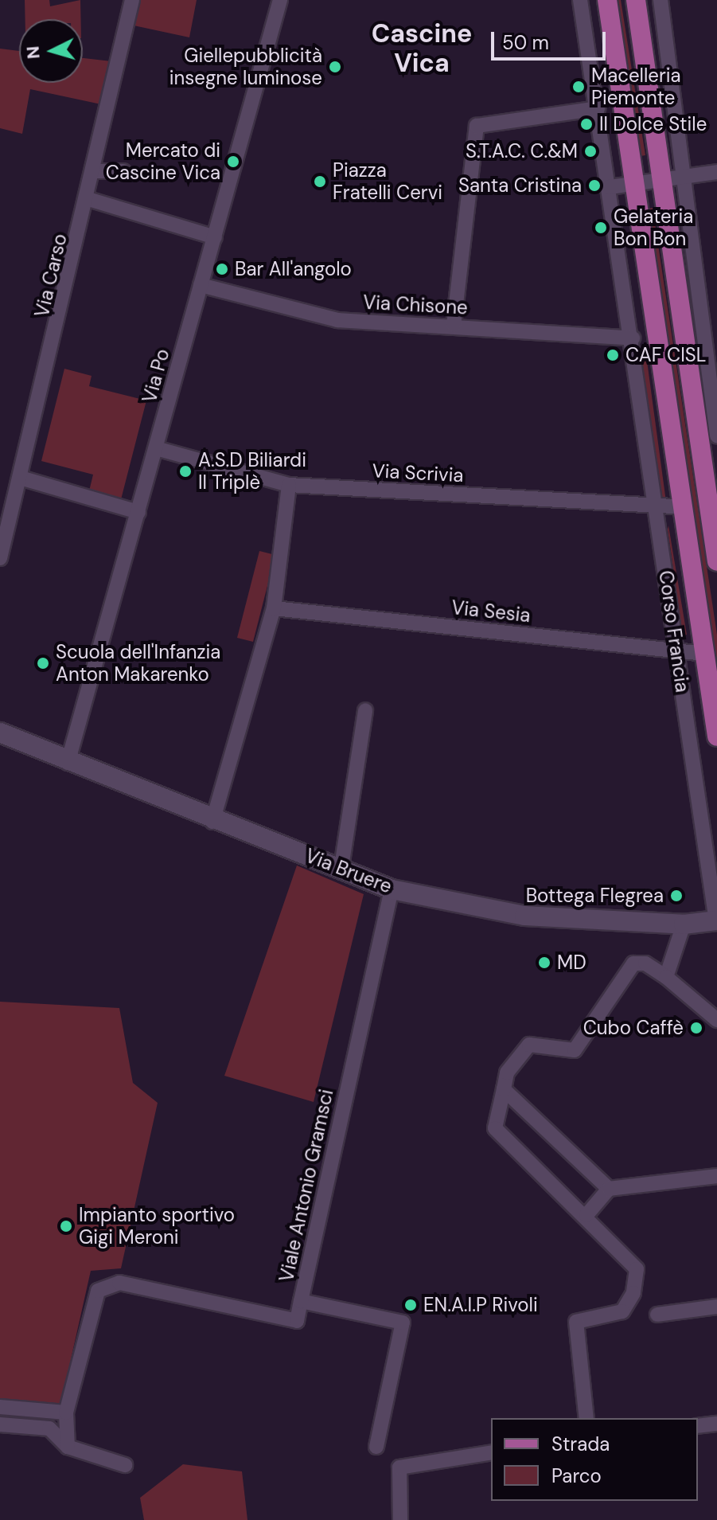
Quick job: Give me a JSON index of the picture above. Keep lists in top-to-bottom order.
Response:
{
  "streets": {
    "main road": ["Corso Francia"],
    "street": [
      "Via Carso",
      "Via Chisone",
      "Via Po",
      "Via Scrivia",
      "Via Sesia",
      "Via Bruere",
      "Viale Antonio Gramsci"
    ]
  },
  "crossings": [
    ["Via Chisone", "Via Po"],
    ["Via Chisone", "Corso Francia"],
    ["Via Po", "Via Scrivia"],
    ["Via Po", "Via Bruere"],
    ["Via Scrivia", "Corso Francia"],
    ["Via Sesia", "Corso Francia"],
    ["Corso Francia", "Via Bruere"],
    ["Via Bruere", "Viale Antonio Gramsci"]
  ],
  "districts": ["Cascine Vica"],
  "places": [
    "Giellepubblicità insegne luminose",
    "Macelleria Piemonte",
    "Il Dolce Stile",
    "S.T.A.C. C.&M",
    "Mercato di Cascine Vica",
    "Piazza Fratelli Cervi",
    "Santa Cristina",
    "Gelateria Bon Bon",
    "Bar All'angolo",
    "CAF CISL",
    "A.S.D Biliardi Il Triplè",
    "Scuola dell'Infanzia Anton Makarenko",
    "Bottega Flegrea",
    "MD",
    "Cubo Caffè",
    "Impianto sportivo Gigi Meroni",
    "EN.A.I.P Rivoli"
  ],
  "legend": ["Strada", "Parco"],
  "scale_bar": "50 m",
  "north": "left"
}
